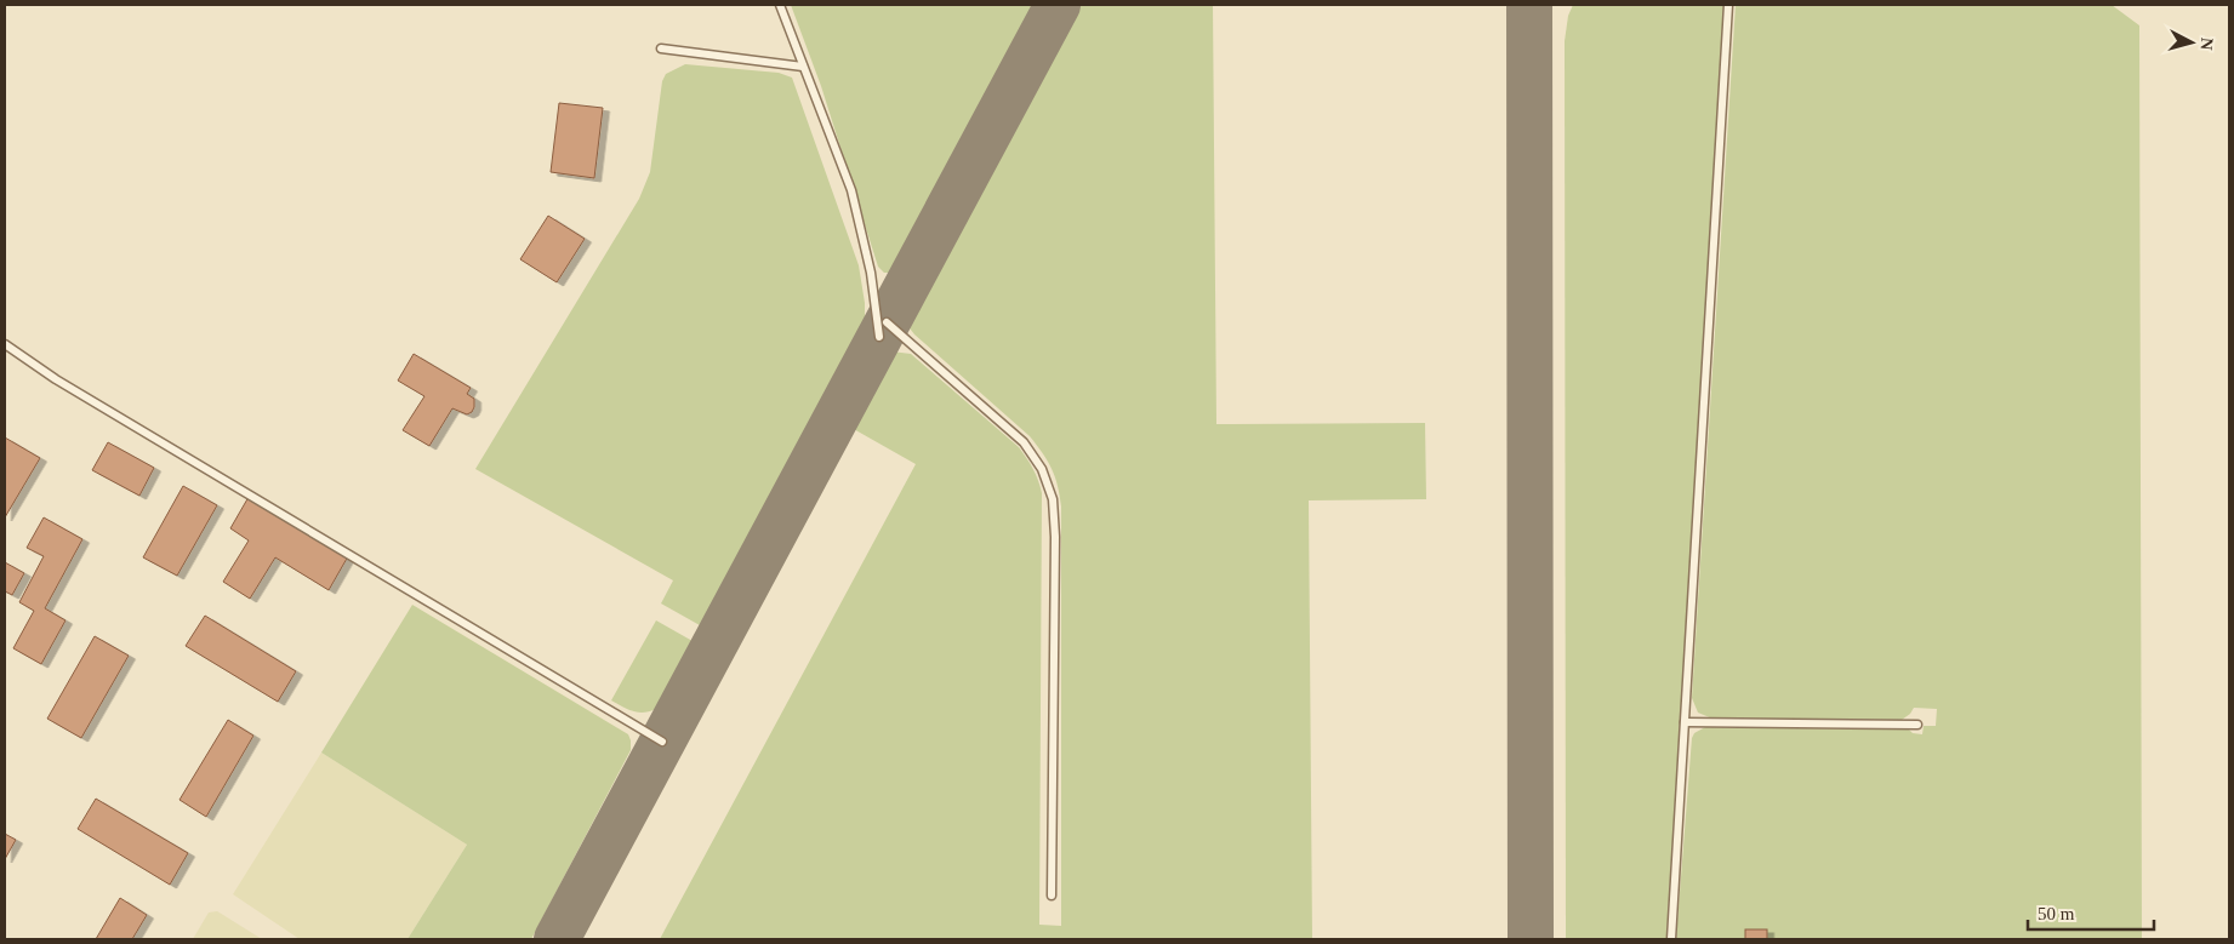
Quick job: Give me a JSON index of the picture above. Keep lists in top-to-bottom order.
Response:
{
  "scale_bar": "50 m",
  "north": "right"
}
